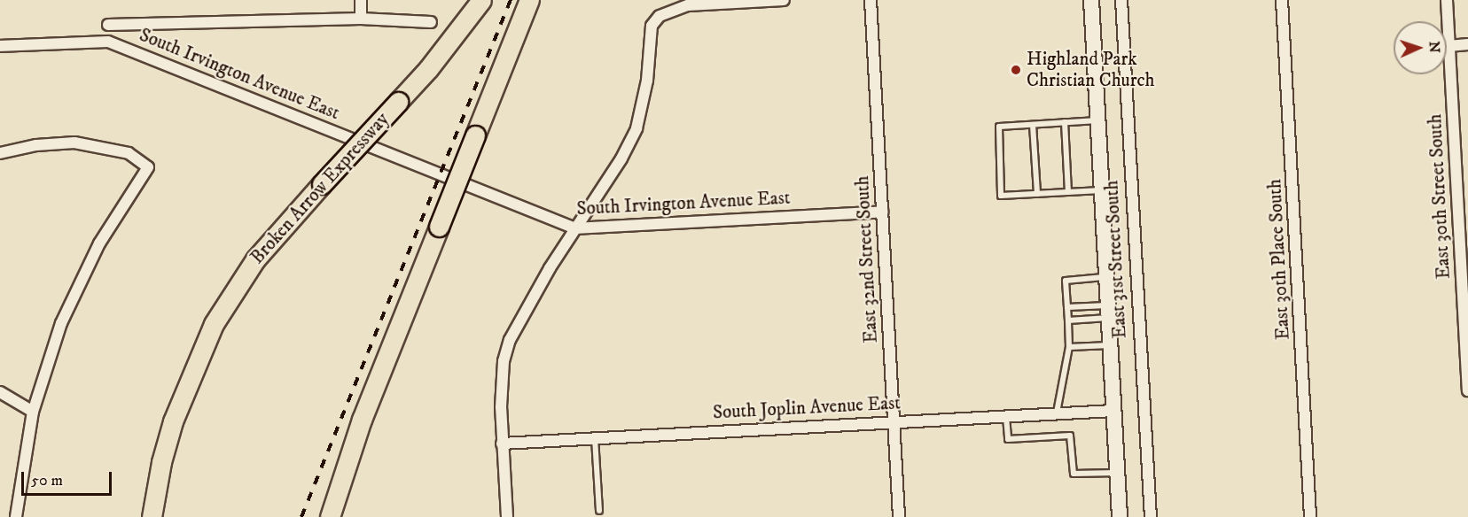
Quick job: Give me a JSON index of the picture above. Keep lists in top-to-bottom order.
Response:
{
  "streets": {
    "highway": ["Broken Arrow Expressway"],
    "main road": ["East 31st Street South"],
    "street": [
      "South Irvington Avenue East",
      "East 30th Street South",
      "East 32nd Street South",
      "East 30th Place South",
      "South Joplin Avenue East"
    ]
  },
  "crossings": [
    ["South Irvington Avenue East", "East 32nd Street South"],
    ["East 32nd Street South", "South Joplin Avenue East"],
    ["East 31st Street South", "South Joplin Avenue East"]
  ],
  "places": ["Highland Park Christian Church"],
  "scale_bar": "50 m",
  "north": "right"
}
